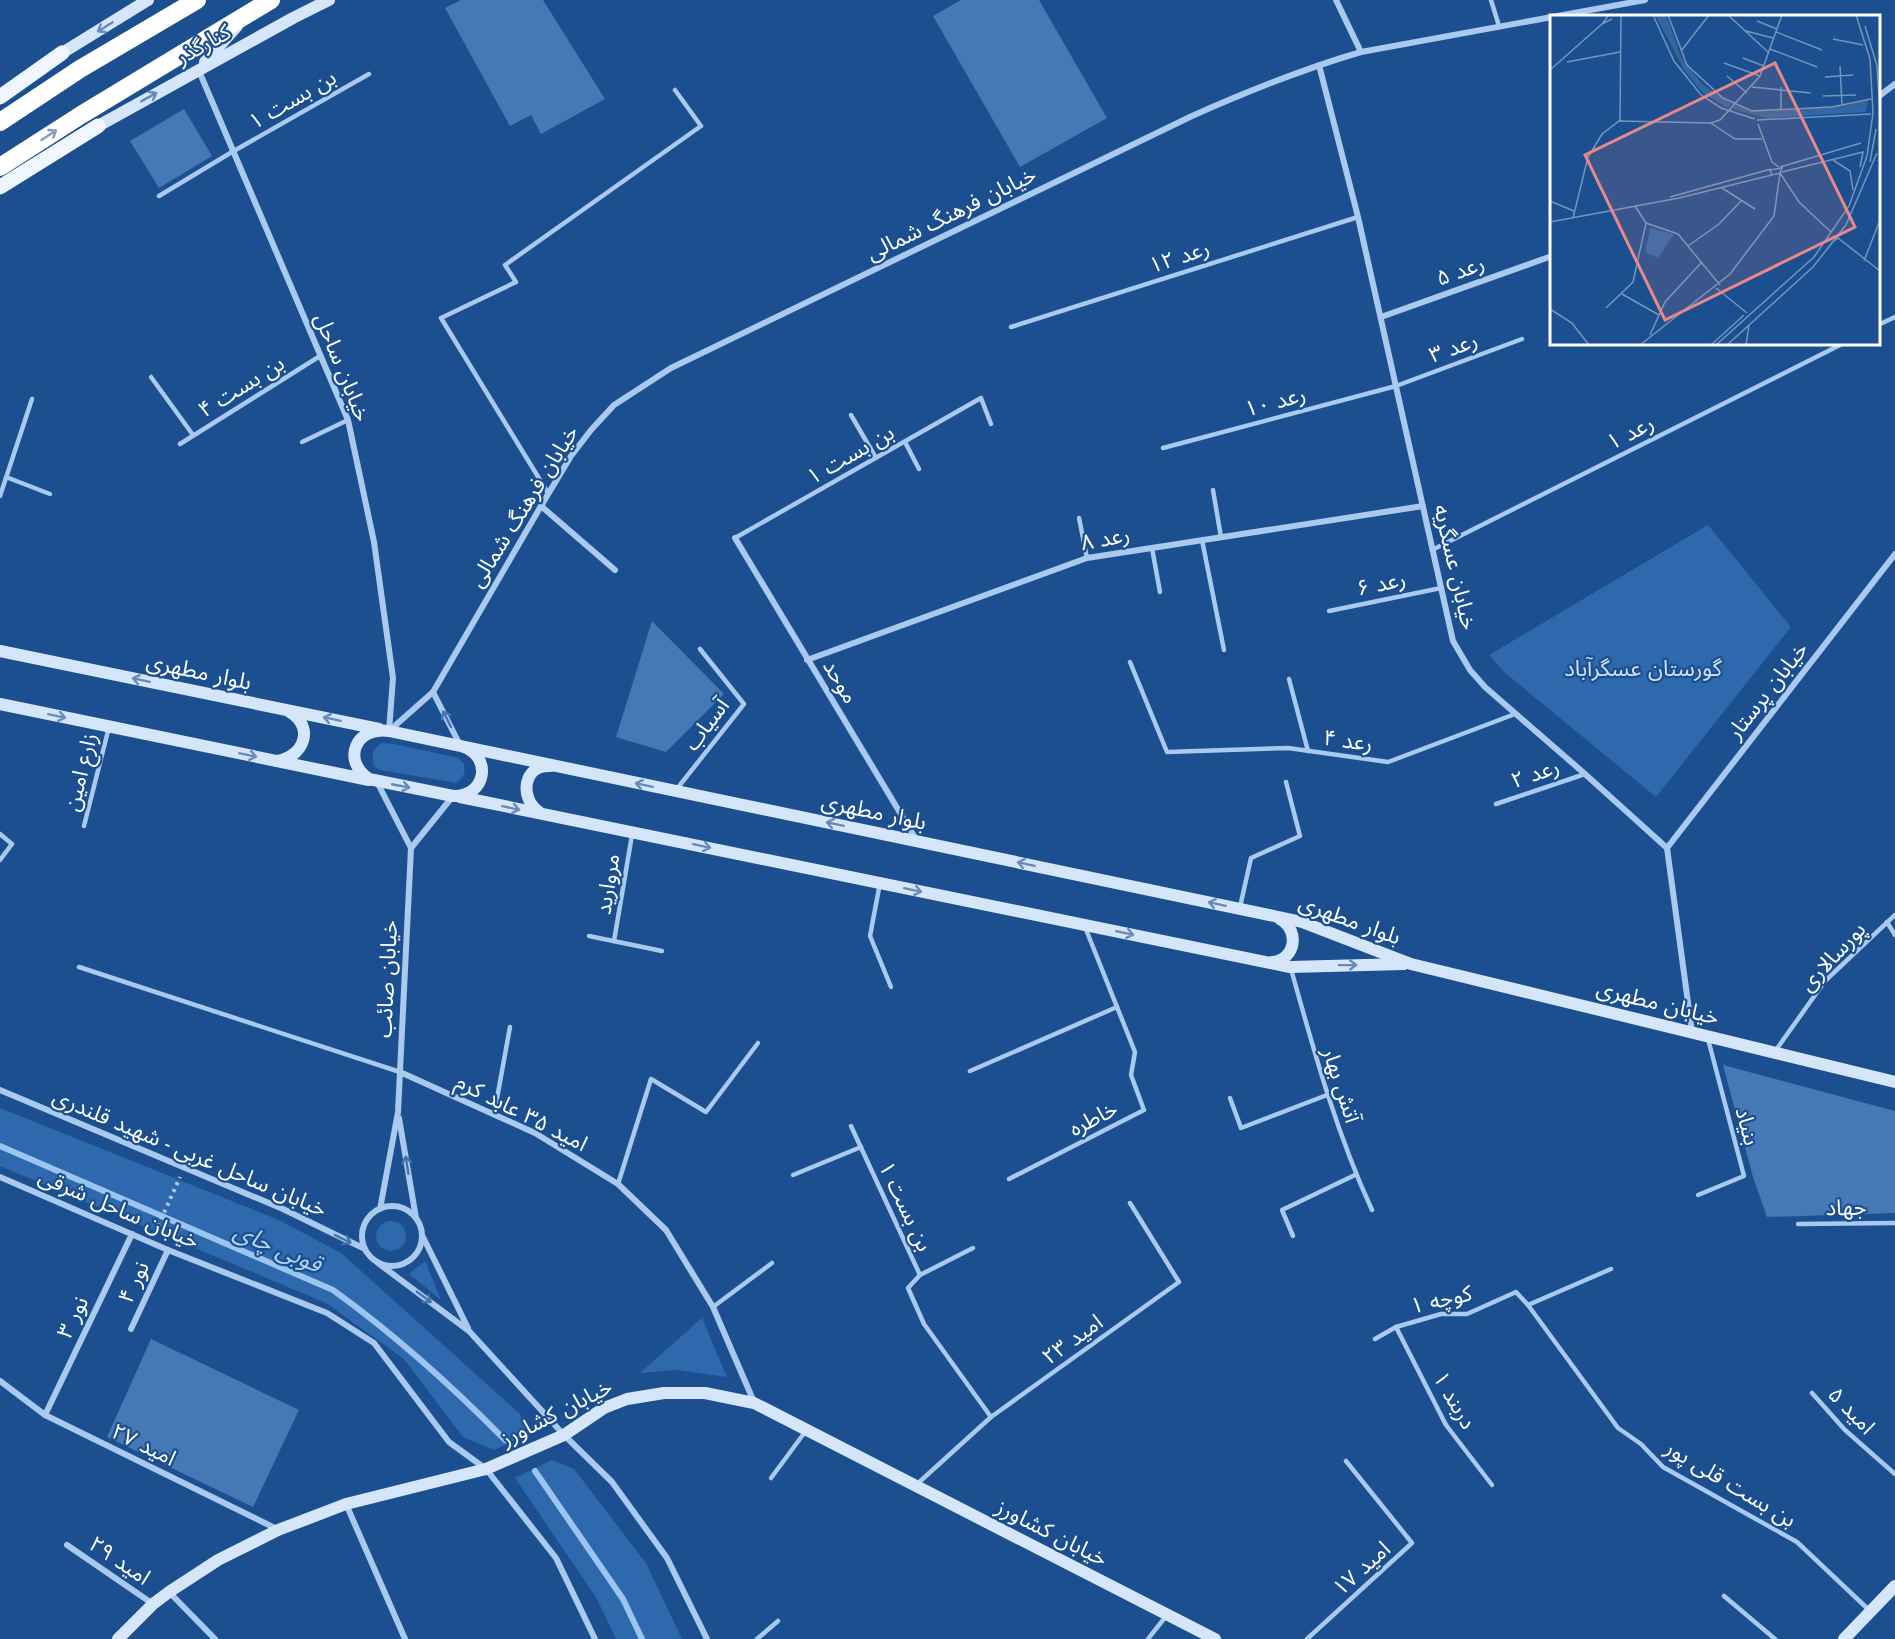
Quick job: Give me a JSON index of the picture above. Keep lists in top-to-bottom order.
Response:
{
  "streets": {
    "main road": [
      "کنارگذر",
      "بلوار مطهری",
      "خیابان مطهری",
      "خیابان کشاورز"
    ],
    "street": [
      "خیابان فرهنگ شمالی",
      "رعد ۵",
      "خیابان ساحل",
      "رعد ۸",
      "خیابان عسگریه",
      "موحد",
      "خیابان پرستار",
      "خیابان صائب",
      "امید ۳۵ عابد کرم",
      "خیابان ساحل غربی - شهید قلندری",
      "خیابان ساحل شرقی",
      "نور ۴",
      "نور ۳",
      "امید ۲۷",
      "امید ۲۹"
    ],
    "lane": [
      "بن بست ۱",
      "رعد ۱۲",
      "رعد ۳",
      "بن بست ۴",
      "رعد ۱۰",
      "رعد ۱",
      "رعد ۶",
      "آسیاب",
      "رعد ۴",
      "زارع امین",
      "رعد ۲",
      "مروارید",
      "پورسالاری",
      "آتش بهار",
      "خاطره",
      "بنیاد",
      "جهاد",
      "کوچه ۱",
      "امید ۲۳",
      "دربند ۱",
      "امید ۵",
      "بن بست قلی پور",
      "امید ۱۷"
    ]
  },
  "crossings": [
    ["کنارگذر", "خیابان ساحل"],
    ["بن بست ۱", "خیابان ساحل"],
    ["بن بست ۱", "موحد"],
    ["بن بست ۱", "امید ۲۳"],
    ["خیابان فرهنگ شمالی", "خیابان ساحل"],
    ["خیابان فرهنگ شمالی", "خیابان عسگریه"],
    ["خیابان فرهنگ شمالی", "بلوار مطهری"],
    ["رعد ۱۲", "خیابان عسگریه"],
    ["رعد ۵", "خیابان عسگریه"],
    ["رعد ۳", "رعد ۱۰"],
    ["رعد ۳", "خیابان عسگریه"],
    ["خیابان ساحل", "بن بست ۴"],
    ["خیابان ساحل", "بلوار مطهری"],
    ["رعد ۱۰", "خیابان عسگریه"],
    ["رعد ۱", "خیابان عسگریه"],
    ["رعد ۸", "خیابان عسگریه"],
    ["رعد ۸", "موحد"],
    ["خیابان عسگریه", "رعد ۶"],
    ["خیابان عسگریه", "خیابان پرستار"],
    ["خیابان عسگریه", "رعد ۴"],
    ["خیابان عسگریه", "رعد ۲"],
    ["بلوار مطهری", "موحد"],
    ["بلوار مطهری", "آسیاب"],
    ["بلوار مطهری", "مروارید"],
    ["بلوار مطهری", "خیابان صائب"],
    ["بلوار مطهری", "خیابان مطهری"],
    ["بلوار مطهری", "آتش بهار"],
    ["بلوار مطهری", "خاطره"],
    ["پورسالاری", "خیابان مطهری"],
    ["خیابان صائب", "امید ۳۵ عابد کرم"],
    ["خیابان صائب", "خیابان ساحل غربی - شهید قلندری"],
    ["خیابان مطهری", "بنیاد"],
    ["امید ۳۵ عابد کرم", "خیابان کشاورز"],
    ["خیابان ساحل شرقی", "نور ۴"],
    ["خیابان ساحل شرقی", "نور ۳"],
    ["خیابان ساحل شرقی", "خیابان کشاورز"],
    ["کوچه ۱", "دربند ۱"],
    ["کوچه ۱", "بن بست قلی پور"],
    ["نور ۳", "امید ۲۷"],
    ["امید ۲۳", "خیابان کشاورز"],
    ["خیابان کشاورز", "امید ۲۷"],
    ["خیابان کشاورز", "امید ۲۹"]
  ],
  "one_way": ["خیابان ساحل غربی - شهید قلندری"],
  "water": ["قوبی چای"],
  "parks": ["گورستان عسگرآباد"]
}
